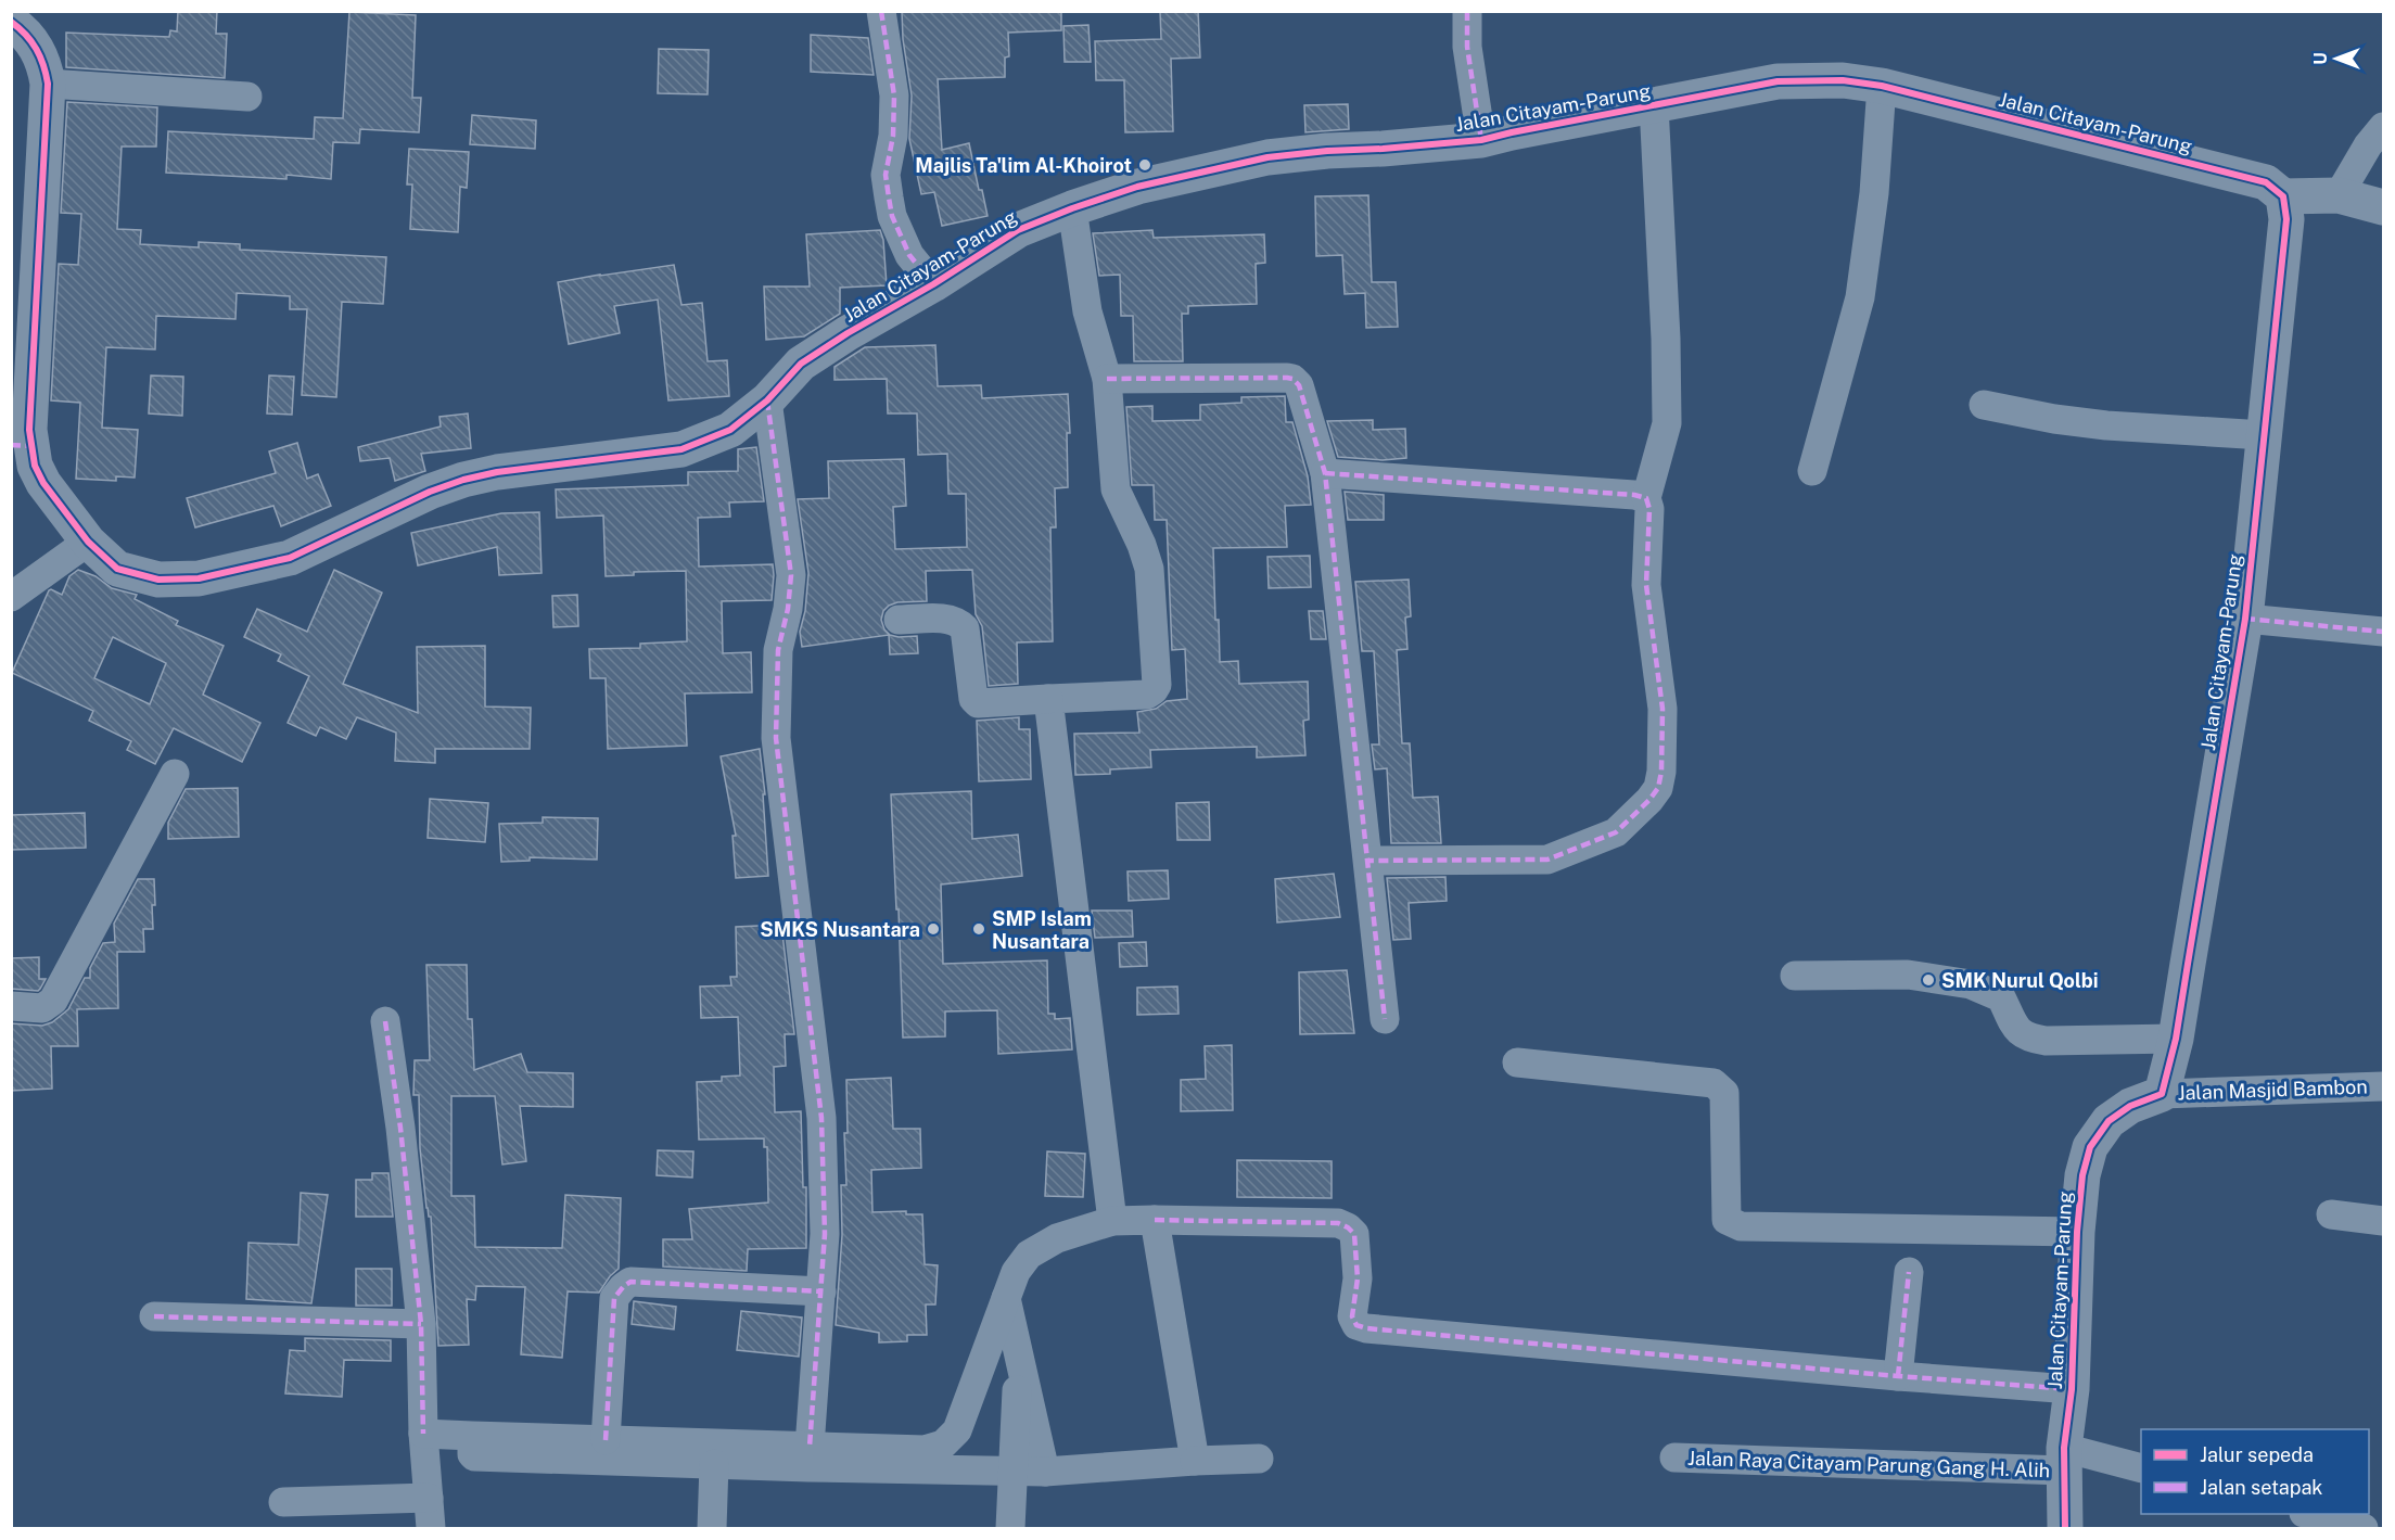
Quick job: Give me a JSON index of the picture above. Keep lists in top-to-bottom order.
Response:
{
  "streets": {
    "street": ["Jalan Citayam-Parung", "Jalan Masjid Bambon", "Jalan Raya Citayam Parung Gang H. Alih"]
  },
  "crossings": [
    ["Jalan Citayam-Parung", "Jalan Masjid Bambon"],
    ["Jalan Citayam-Parung", "Jalan Raya Citayam Parung Gang H. Alih"]
  ],
  "places": [
    "Majlis Ta'lim Al-Khoirot",
    "SMKS Nusantara",
    "SMP Islam Nusantara",
    "SMK Nurul Qolbi"
  ],
  "legend": ["Jalur sepeda", "Jalan setapak"],
  "north": "left"
}
